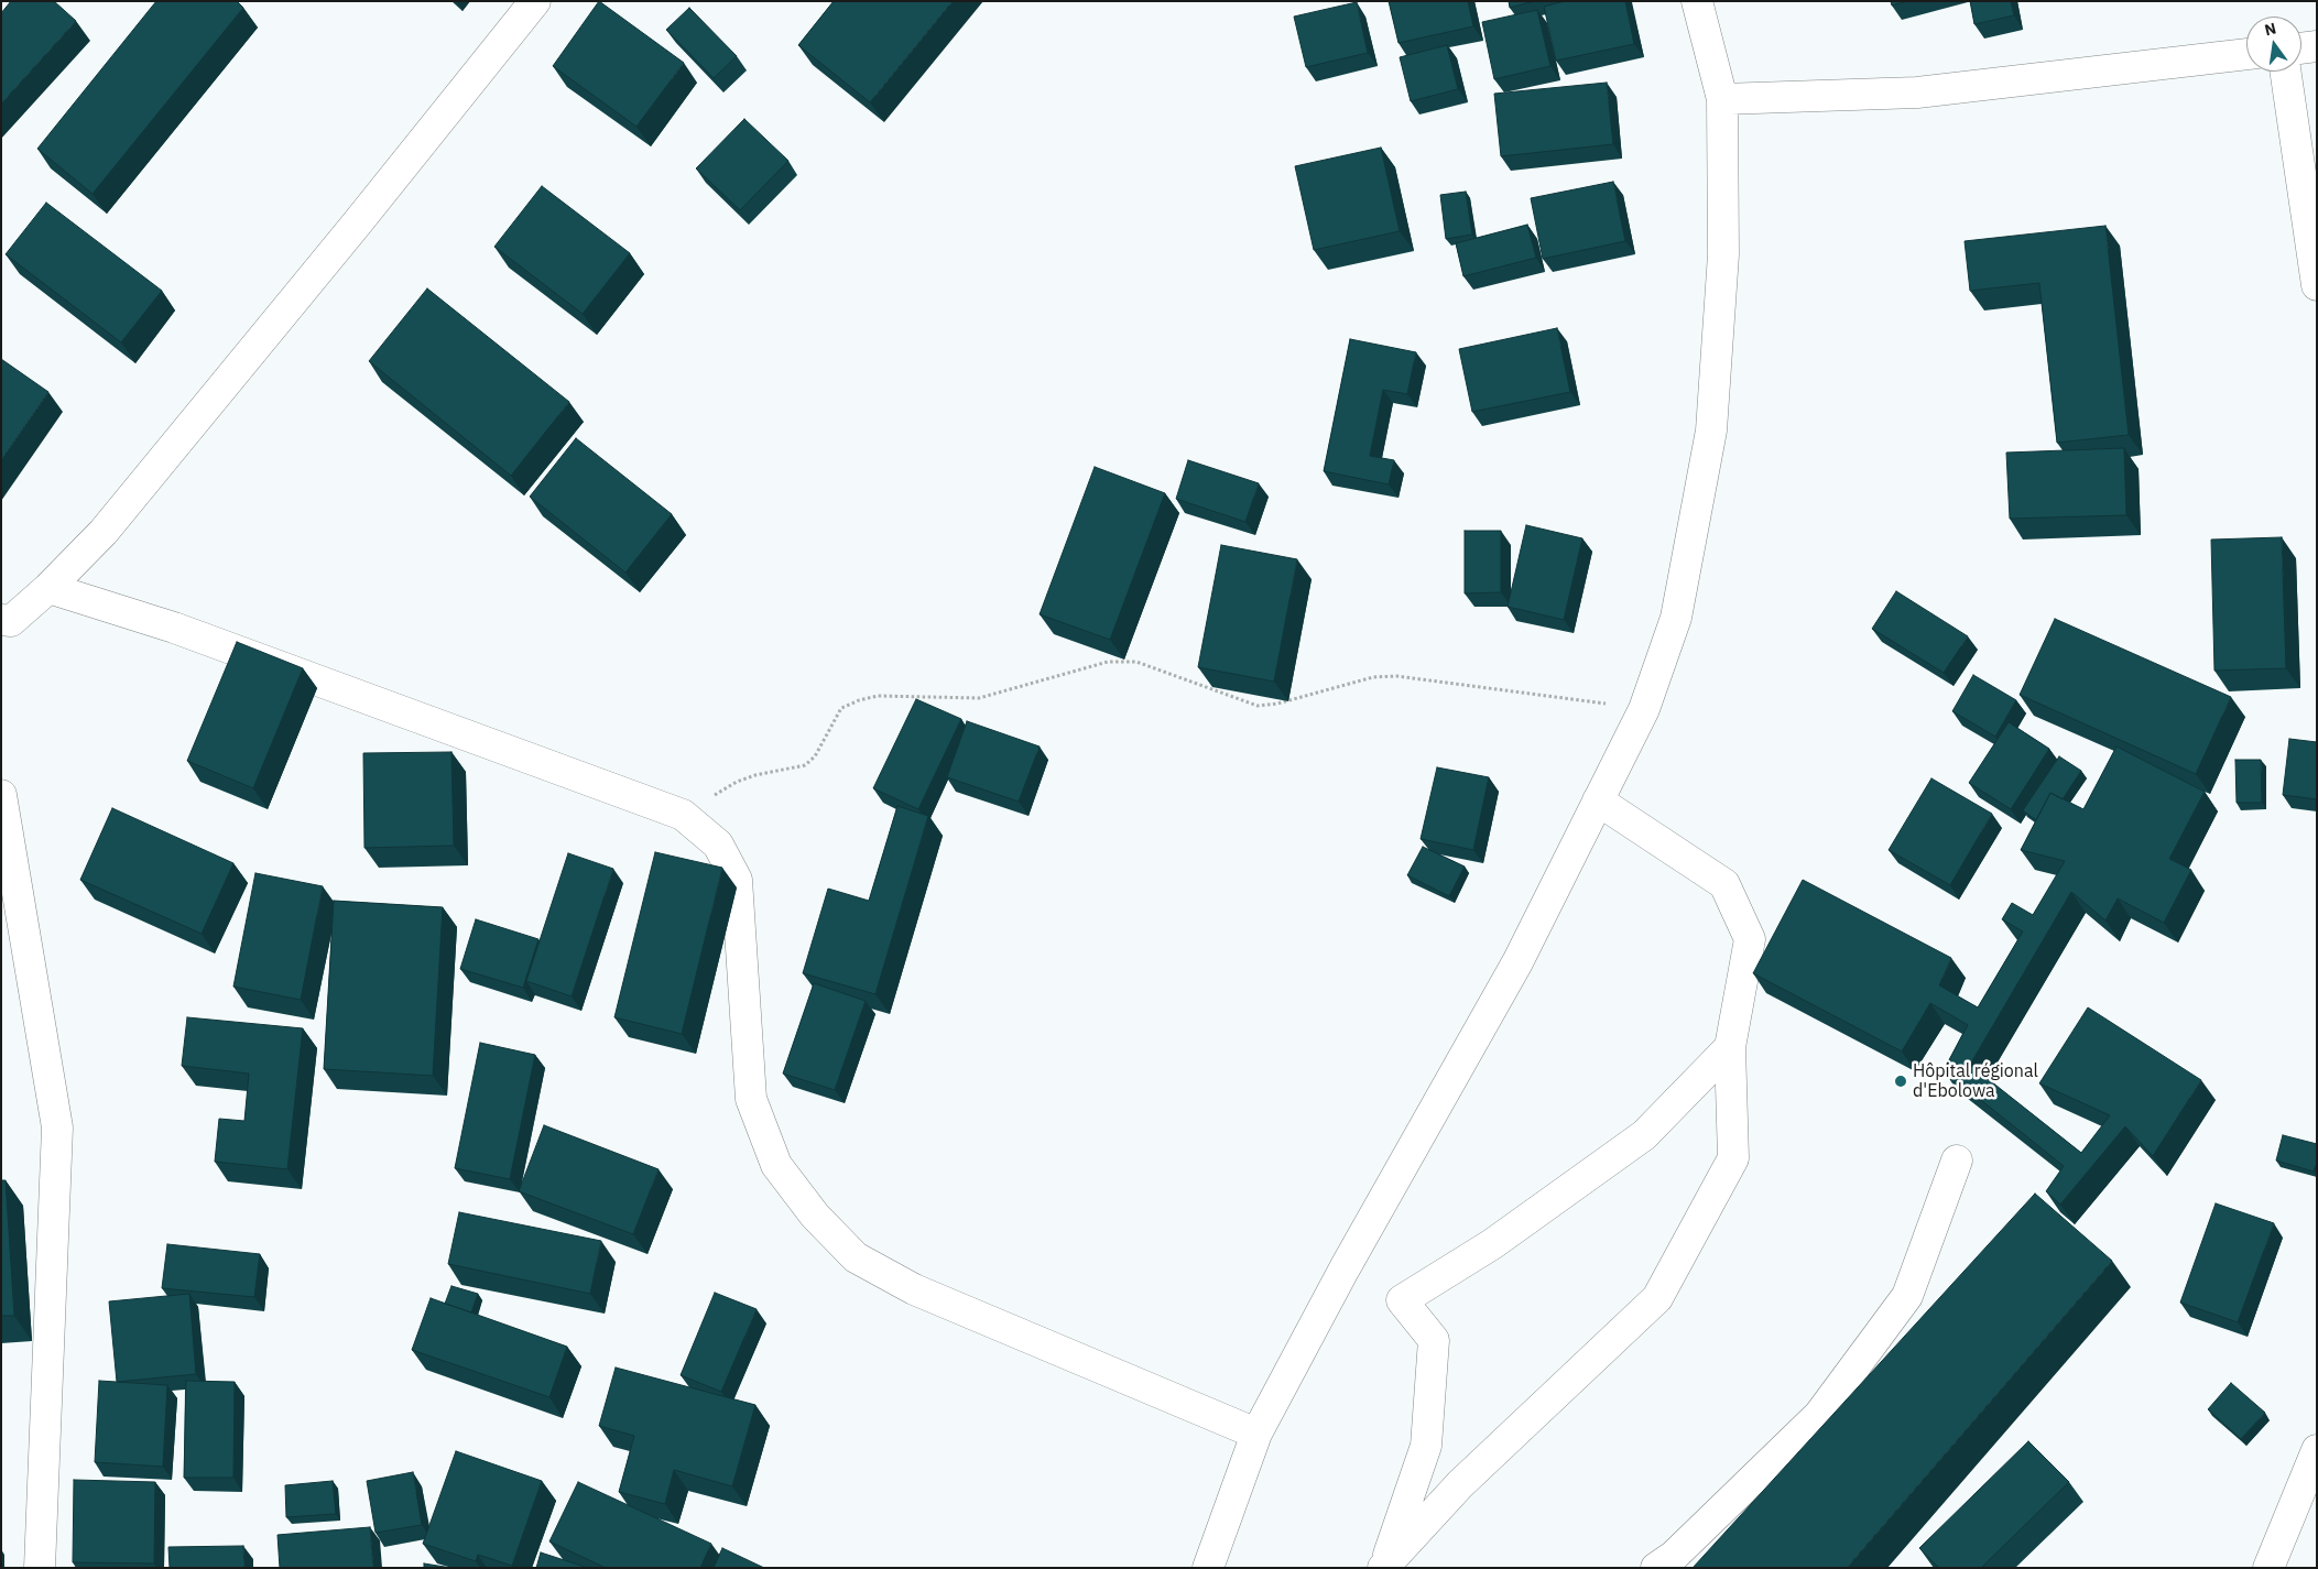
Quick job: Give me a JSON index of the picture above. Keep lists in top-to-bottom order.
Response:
{
  "places": ["Hôpital régional d'Ebolowa"],
  "north": "top"
}
